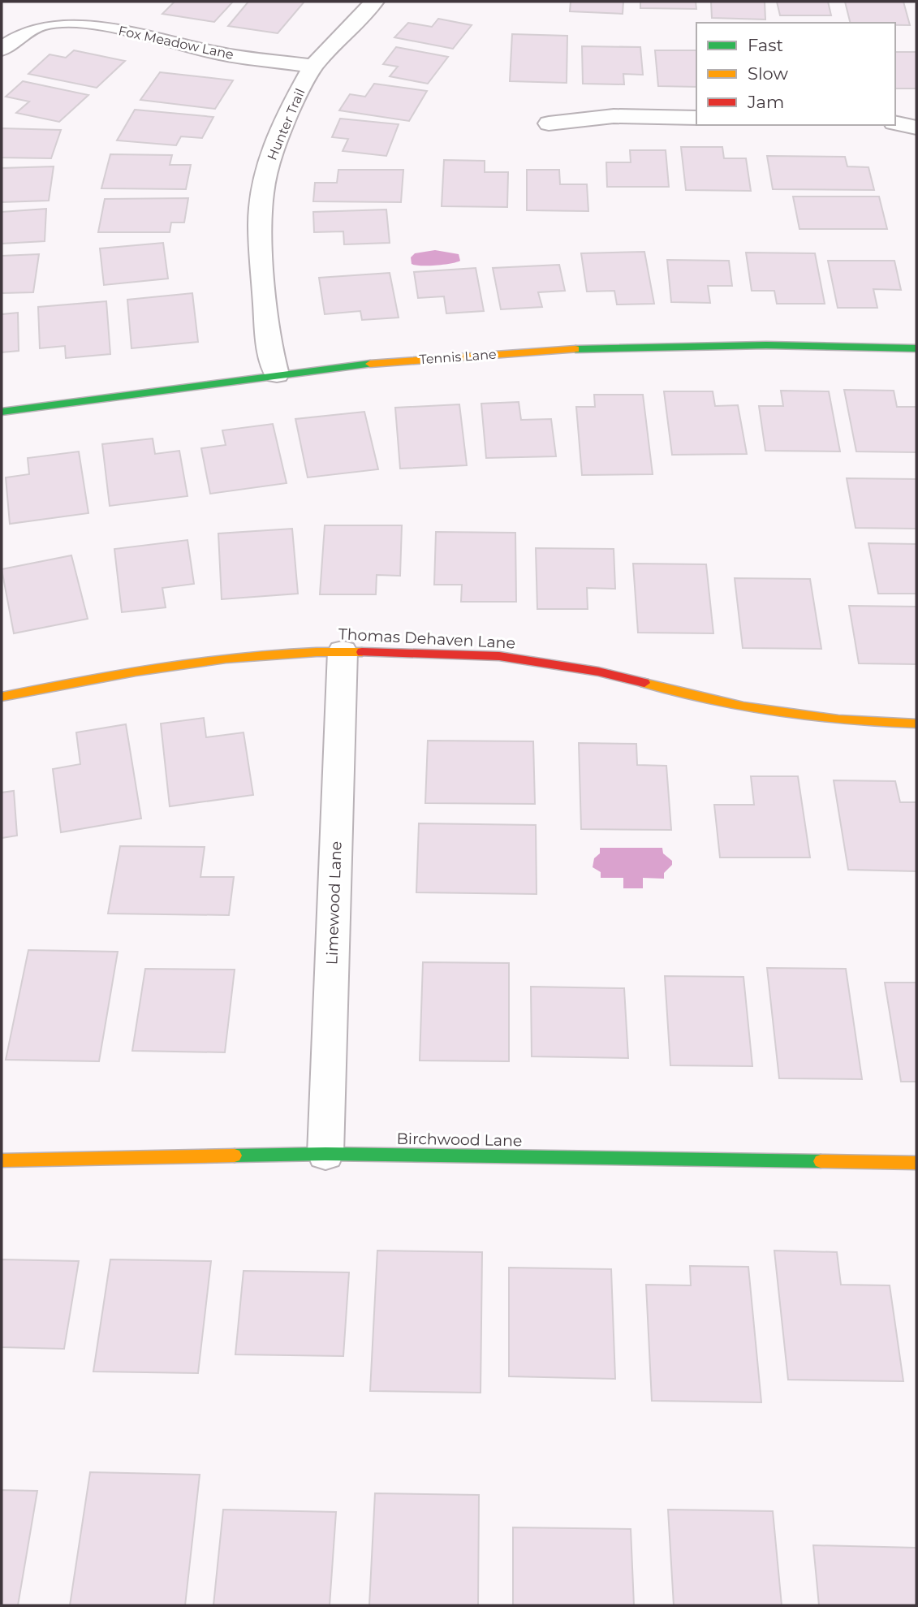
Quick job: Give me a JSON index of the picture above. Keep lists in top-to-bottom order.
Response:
{
  "streets": {
    "street": [
      "Fox Meadow Lane",
      "Hunter Trail",
      "Tennis Lane",
      "Thomas Dehaven Lane",
      "Limewood Lane",
      "Birchwood Lane"
    ]
  },
  "crossings": [
    ["Fox Meadow Lane", "Hunter Trail"],
    ["Hunter Trail", "Tennis Lane"],
    ["Thomas Dehaven Lane", "Limewood Lane"],
    ["Limewood Lane", "Birchwood Lane"]
  ],
  "legend": ["Fast", "Slow", "Jam"]
}
